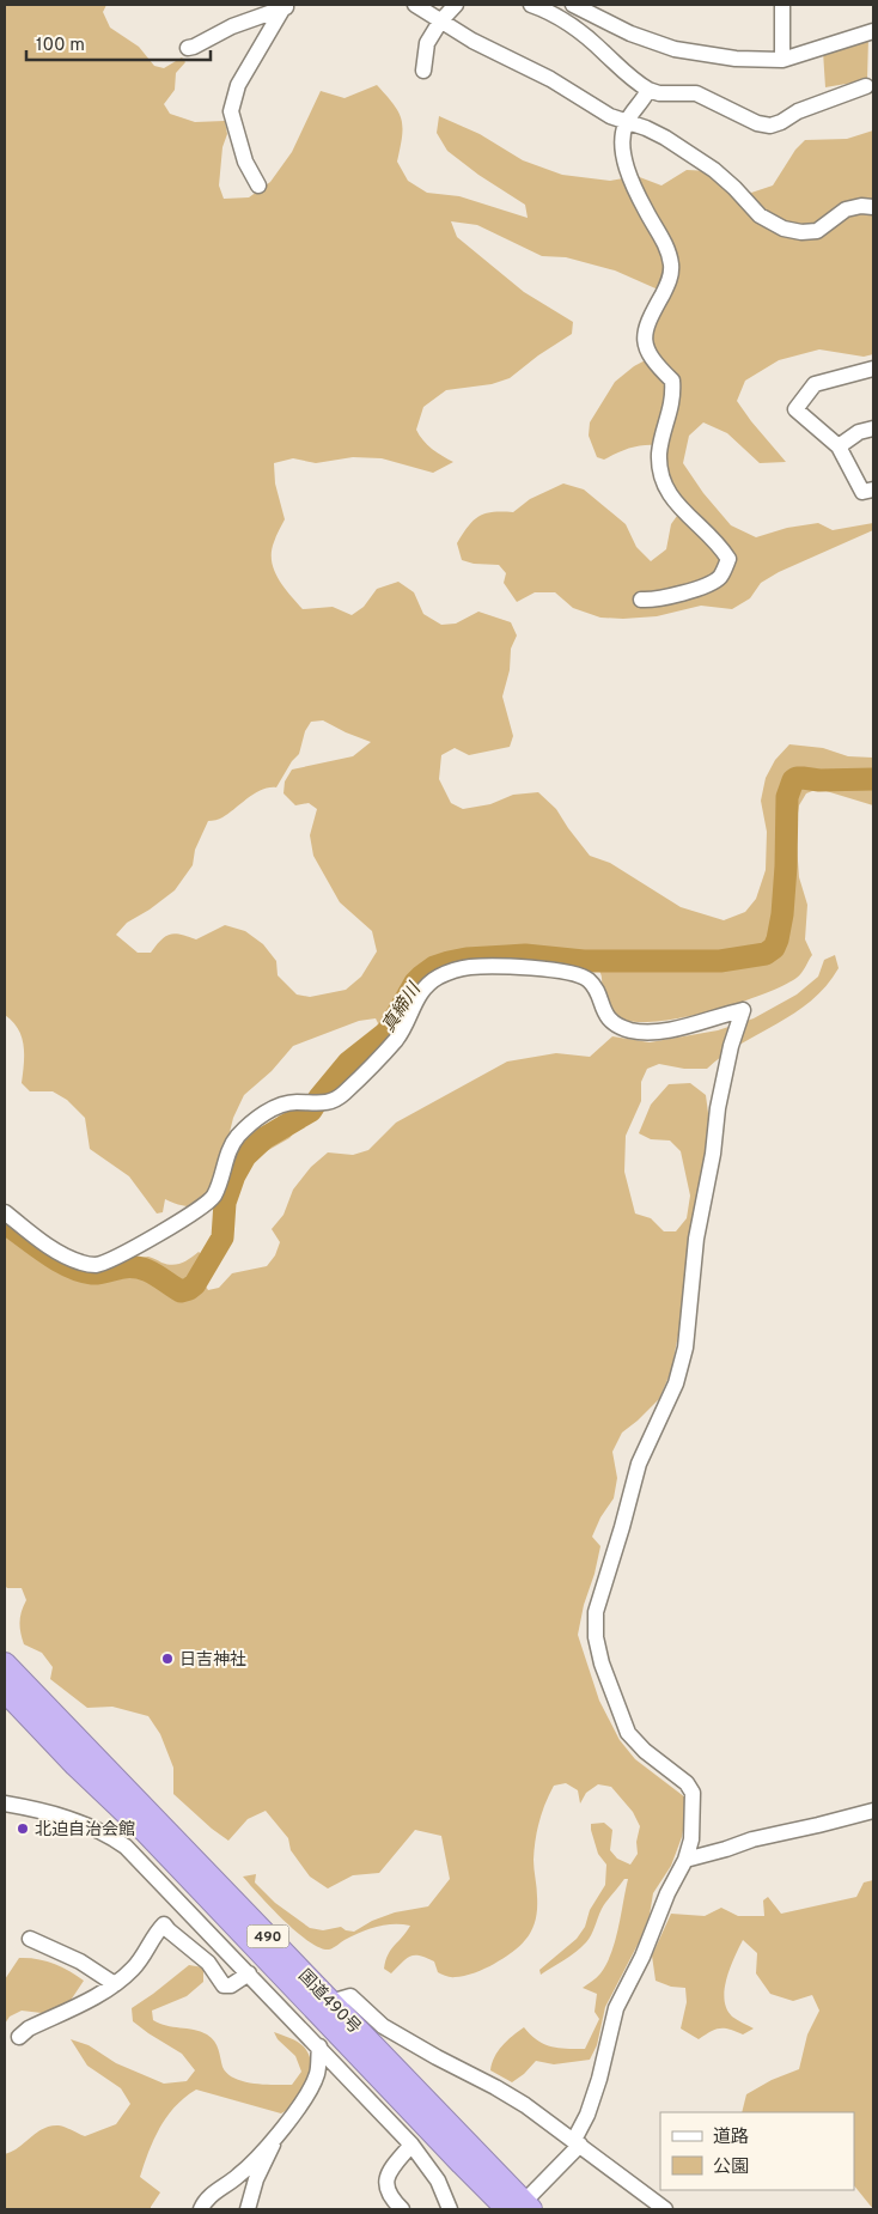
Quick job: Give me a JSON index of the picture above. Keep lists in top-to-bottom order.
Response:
{
  "streets": {
    "highway": ["490", "国道490号"]
  },
  "water": ["真締川"],
  "places": ["日吉神社", "北迫自治会館"],
  "legend": ["道路", "公園"],
  "scale_bar": "100 m"
}
